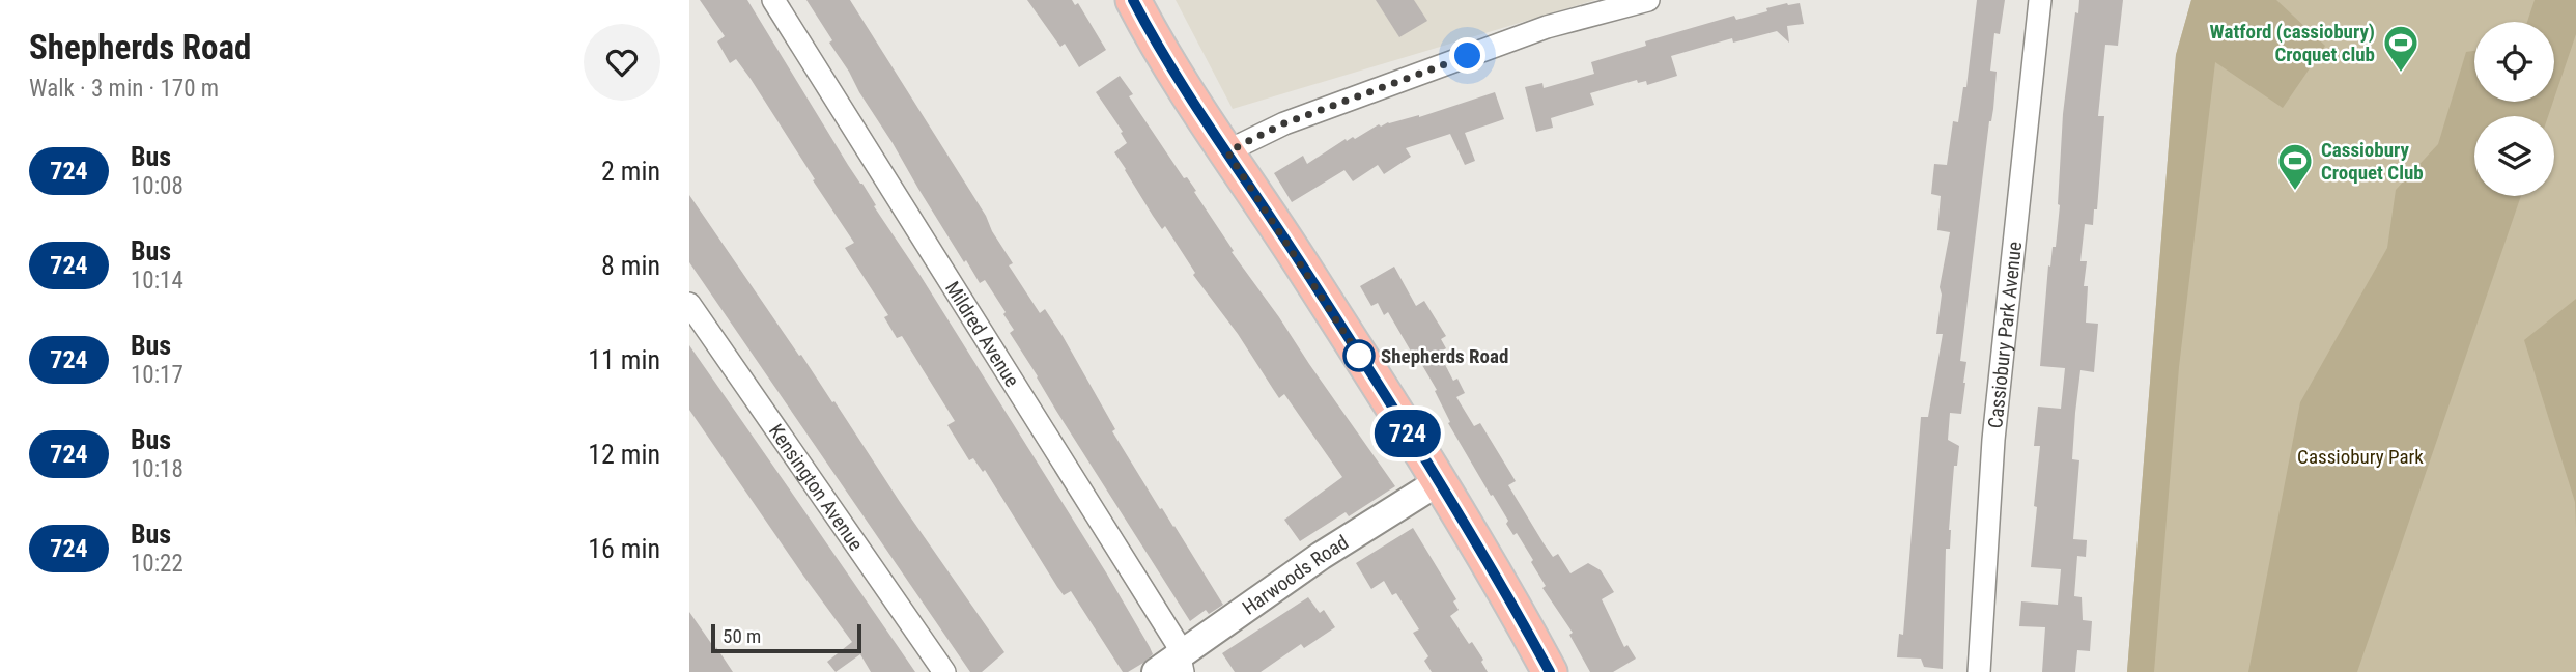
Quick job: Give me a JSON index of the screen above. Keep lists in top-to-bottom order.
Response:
{
  "streets": {
    "street": [
      "Mildred Avenue",
      "Cassiobury Park Avenue",
      "Kensington Avenue",
      "Harwoods Road"
    ]
  },
  "crossings": [
    ["Mildred Avenue", "Harwoods Road"]
  ],
  "parks": ["Cassiobury Park"],
  "places": {
    "sports": ["Watford (cassiobury) Croquet club", "Cassiobury Croquet Club"],
    "other": ["Shepherds Road"]
  },
  "lines": ["bus line 724"],
  "scale_bar": "50 m",
  "page": {
    "heading": ["Shepherds Road", "Walk · 3 min · 170 m"],
    "on_map": "724",
    "list": [
      {
        "mark": "724",
        "name": "Bus",
        "note": "10:08",
        "value": "2 min"
      },
      {
        "mark": "724",
        "name": "Bus",
        "note": "10:14",
        "value": "8 min"
      },
      {
        "mark": "724",
        "name": "Bus",
        "note": "10:17",
        "value": "11 min"
      },
      {
        "mark": "724",
        "name": "Bus",
        "note": "10:18",
        "value": "12 min"
      },
      {
        "mark": "724",
        "name": "Bus",
        "note": "10:22",
        "value": "16 min"
      }
    ],
    "scale": "50 m"
  }
}
